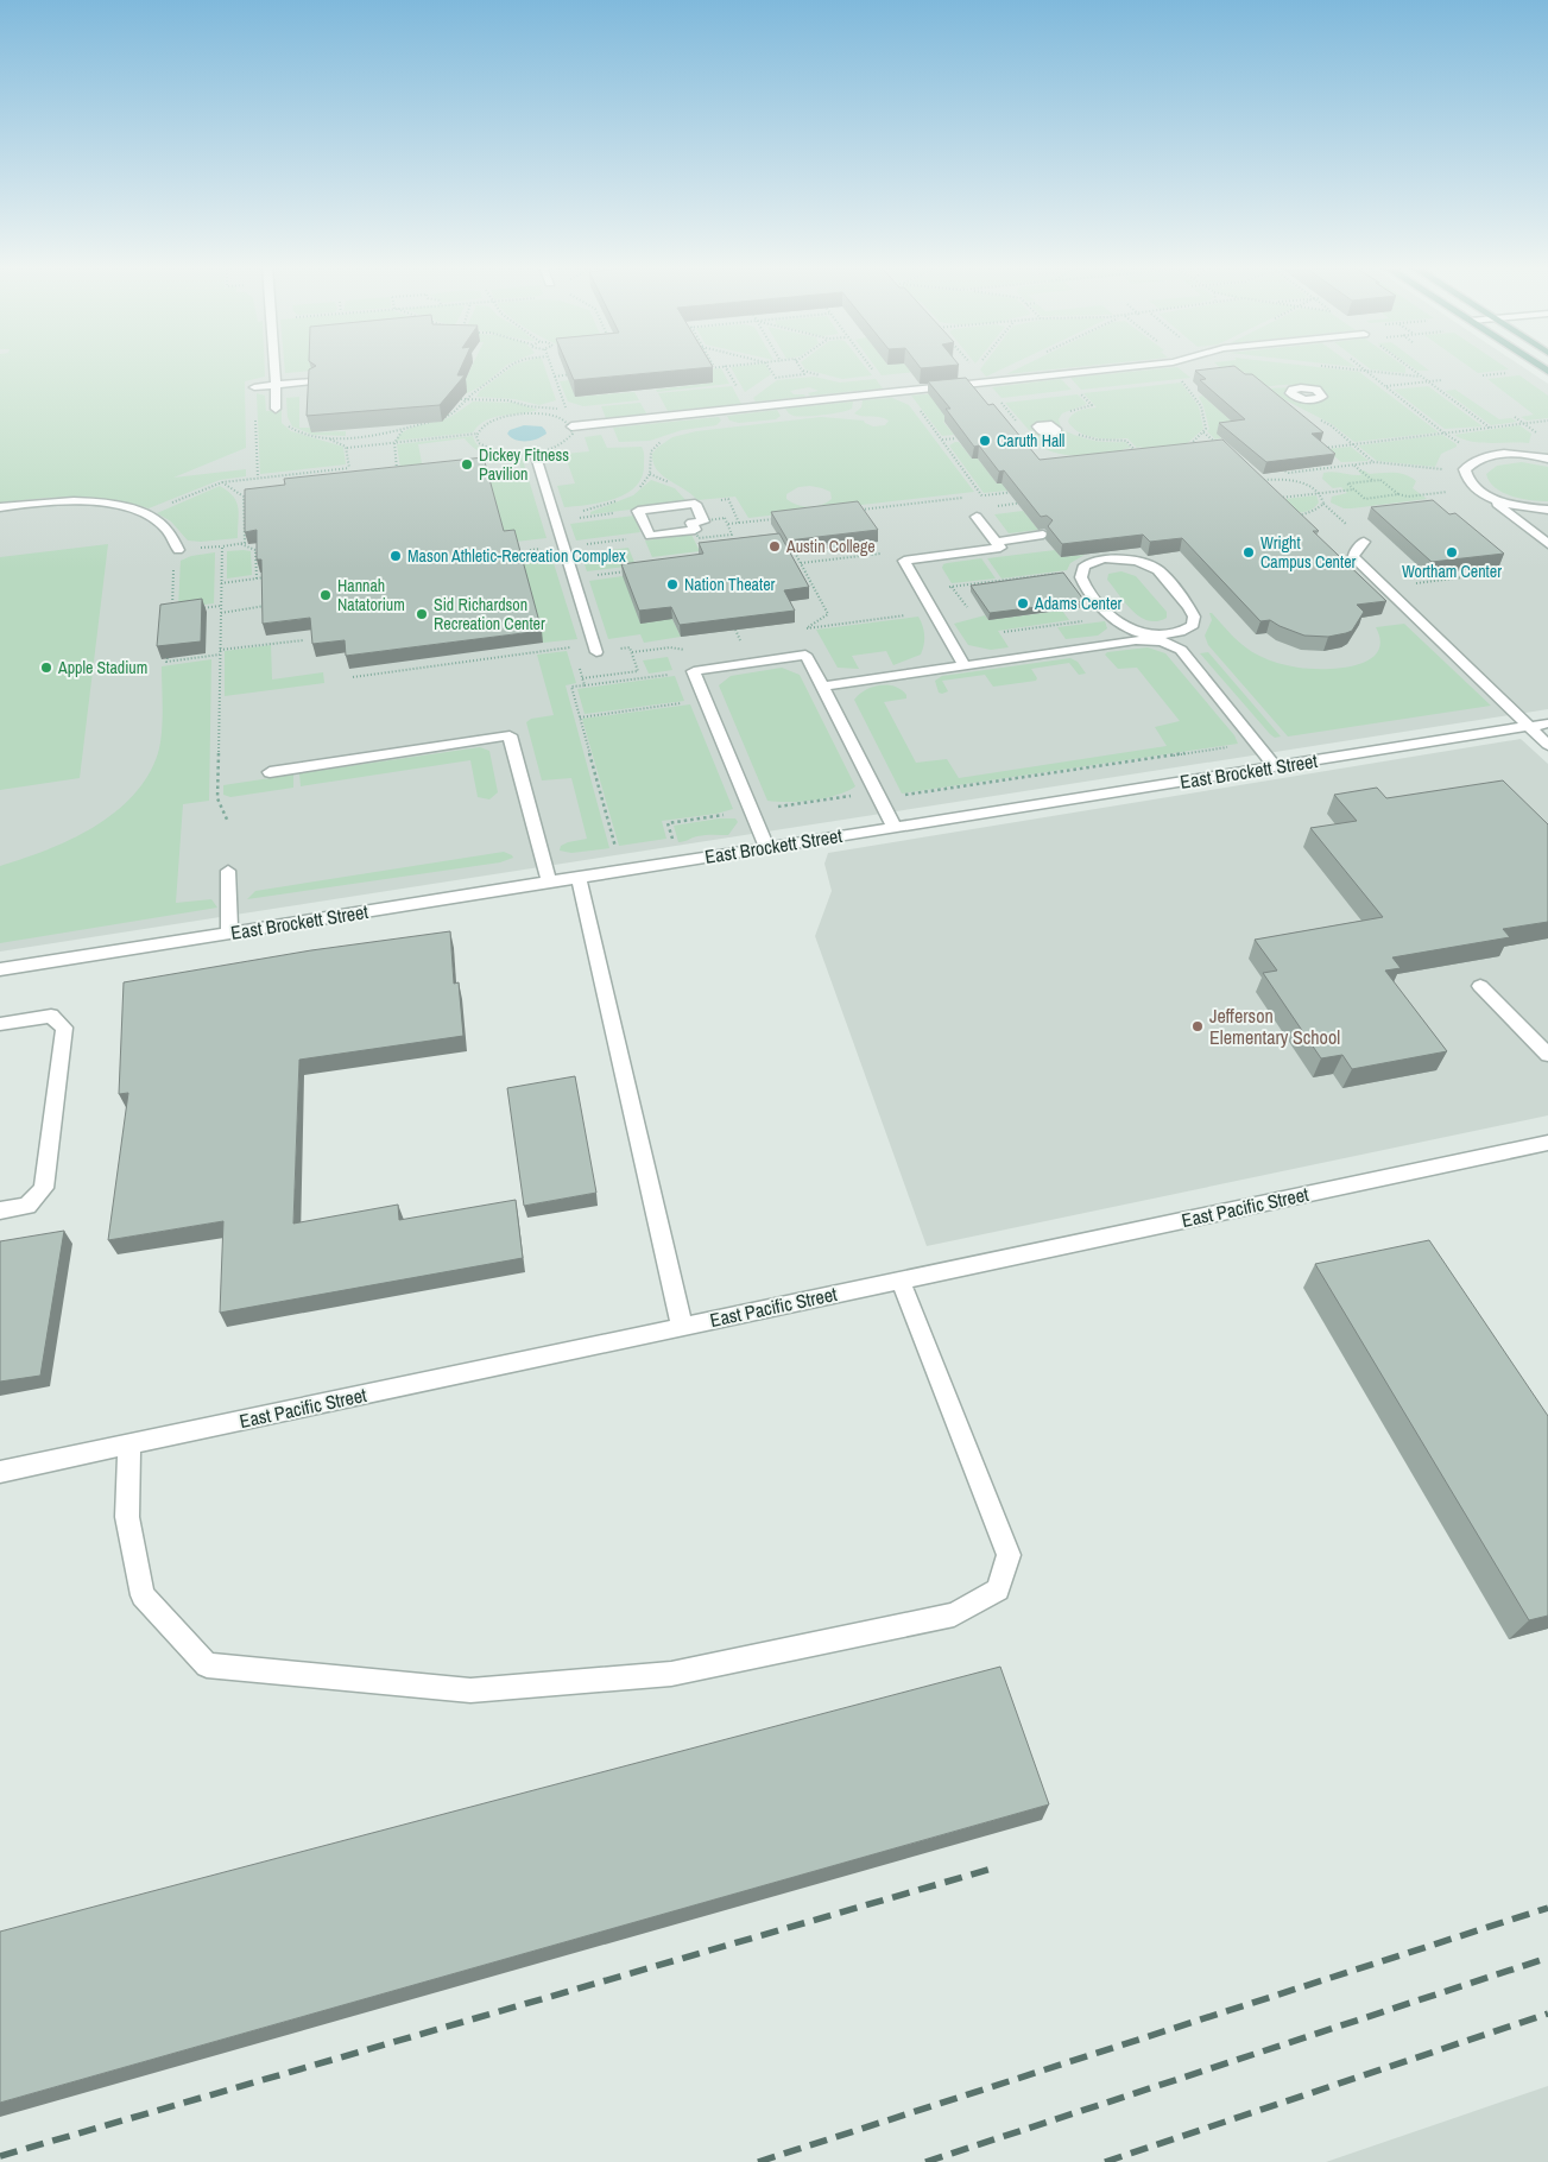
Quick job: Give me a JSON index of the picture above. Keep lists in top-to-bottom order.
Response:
{
  "streets": {
    "street": ["East Brockett Street", "East Pacific Street"]
  },
  "places": [
    "Caruth Hall",
    "Dickey Fitness Pavilion",
    "Austin College",
    "Wright Campus Center",
    "Wortham Center",
    "Mason Athletic-Recreation Complex",
    "Nation Theater",
    "Hannah Natatorium",
    "Adams Center",
    "Sid Richardson Recreation Center",
    "Apple Stadium",
    "Jefferson Elementary School"
  ]
}
